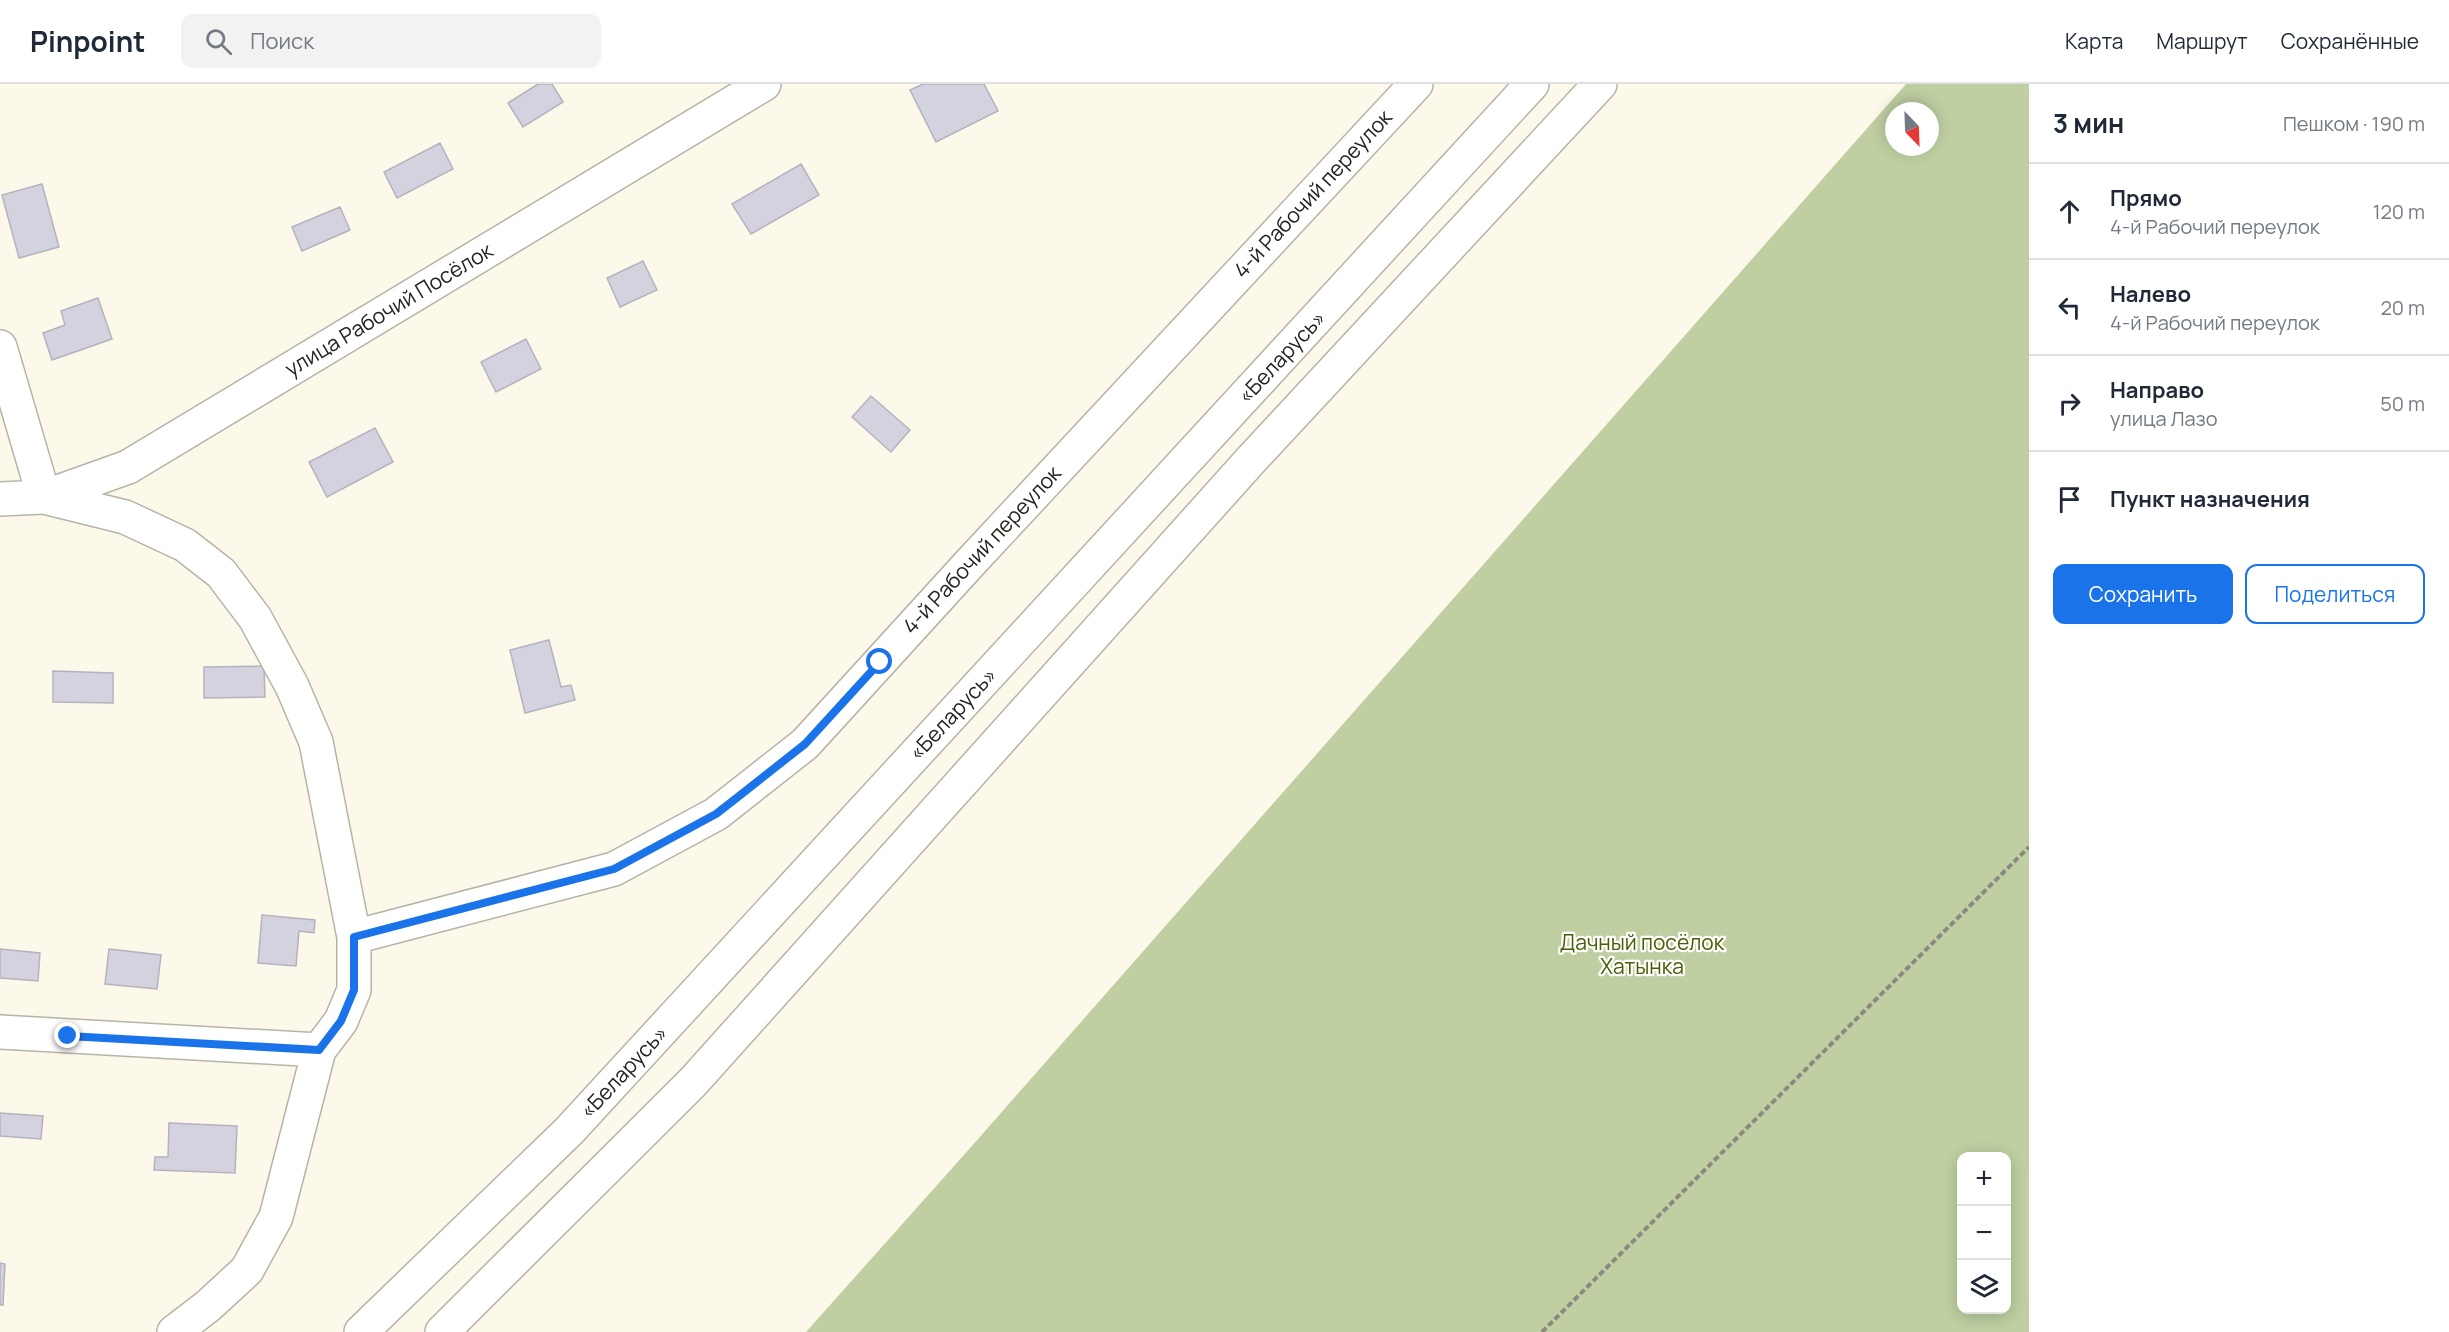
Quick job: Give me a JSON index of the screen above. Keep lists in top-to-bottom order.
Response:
{
  "streets": {
    "main road": ["4-й Рабочий переулок", "улица Рабочий Посёлок", "«Беларусь»"]
  },
  "parks": ["Дачный посёлок Хатынка"],
  "north": "bottom right",
  "page": {
    "header": "Pinpoint",
    "search": "Поиск",
    "nav": ["Карта", "Маршрут", "Сохранённые"],
    "heading": ["3 мин", "Пешком · 190 m"],
    "list": [
      ["Прямо", "4-й Рабочий переулок", "120 m"],
      ["Налево", "4-й Рабочий переулок", "20 m"],
      ["Направо", "улица Лазо", "50 m"],
      "Пункт назначения"
    ],
    "buttons": ["Сохранить", "Поделиться"],
    "map_buttons": ["+", "−"]
  }
}
